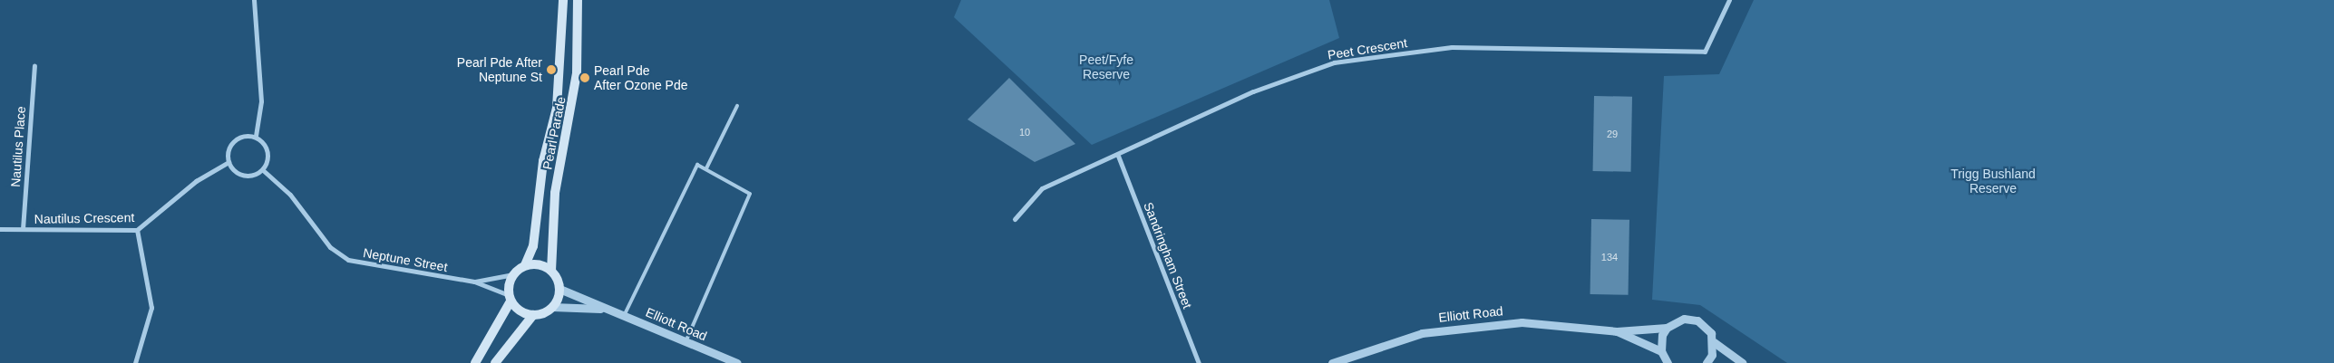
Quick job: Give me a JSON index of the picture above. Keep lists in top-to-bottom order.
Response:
{
  "streets": {
    "main road": ["Pearl Parade"],
    "street": [
      "Peet Crescent",
      "Nautilus Place",
      "Nautilus Crescent",
      "Sandringham Street",
      "Neptune Street",
      "Elliott Road"
    ]
  },
  "crossings": [
    ["Peet Crescent", "Sandringham Street"],
    ["Pearl Parade", "Neptune Street"],
    ["Pearl Parade", "Elliott Road"],
    ["Nautilus Place", "Nautilus Crescent"],
    ["Nautilus Crescent", "Neptune Street"],
    ["Neptune Street", "Elliott Road"]
  ],
  "parks": ["Peet/Fyfe Reserve", "Trigg Bushland Reserve"],
  "places": ["Pearl Pde After Neptune St", "Pearl Pde After Ozone Pde"],
  "house_numbers": ["10", "29", "134"]
}
